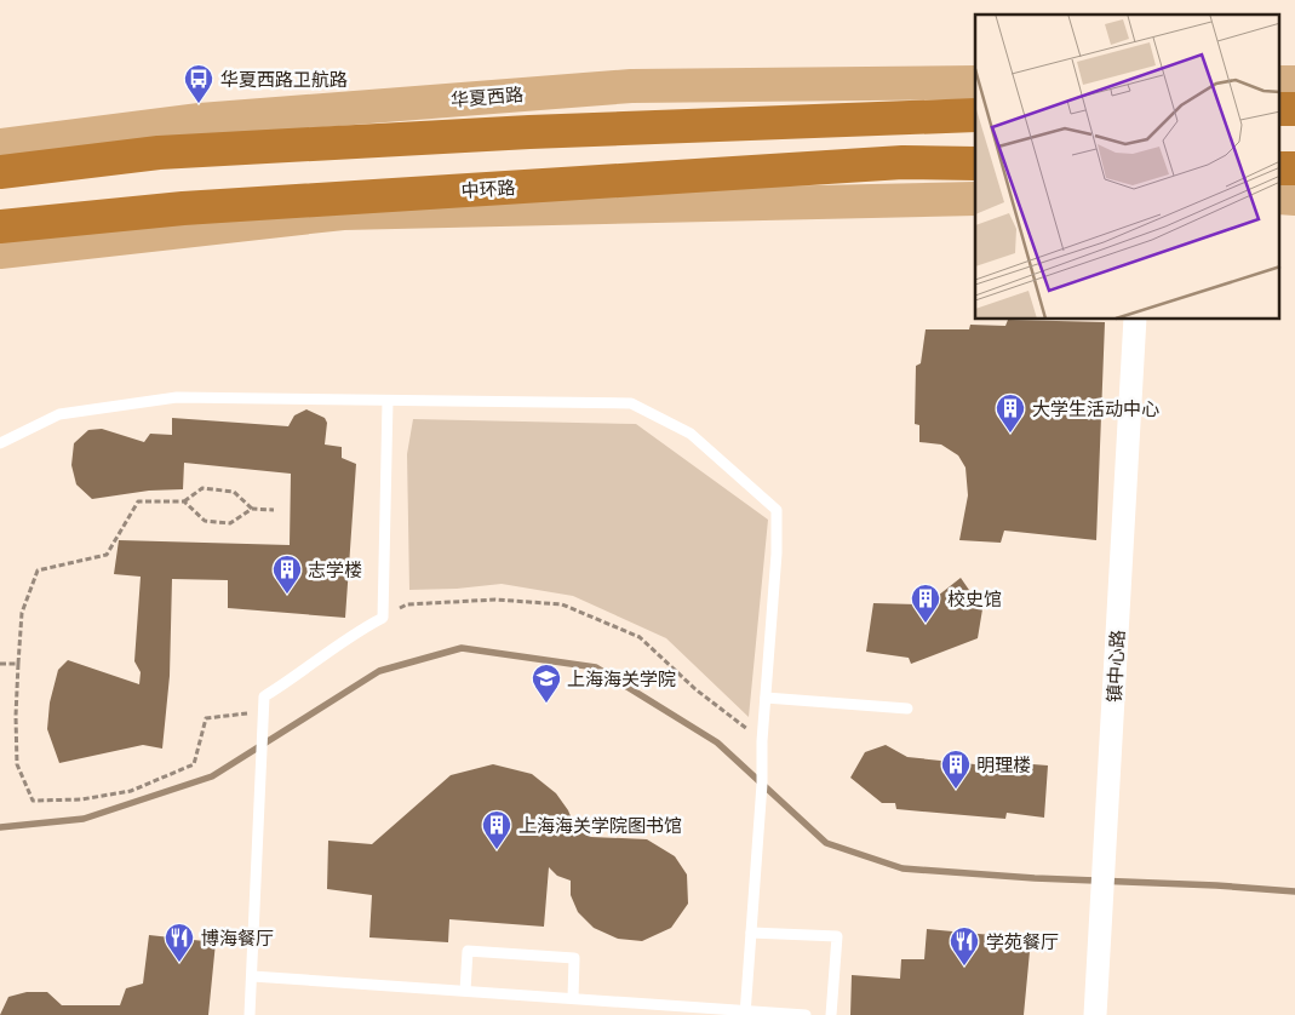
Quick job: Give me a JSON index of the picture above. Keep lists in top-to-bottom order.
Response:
{
  "streets": {
    "highway": ["中环路"],
    "main road": ["华夏西路"],
    "street": ["镇中心路"]
  },
  "places": {
    "bus stop": ["华夏西路卫航路"],
    "building": [
      "大学生活动中心",
      "志学楼",
      "校史馆",
      "明理楼",
      "上海海关学院图书馆"
    ],
    "school or university": ["上海海关学院"],
    "restaurant": ["博海餐厅", "学苑餐厅"]
  }
}
